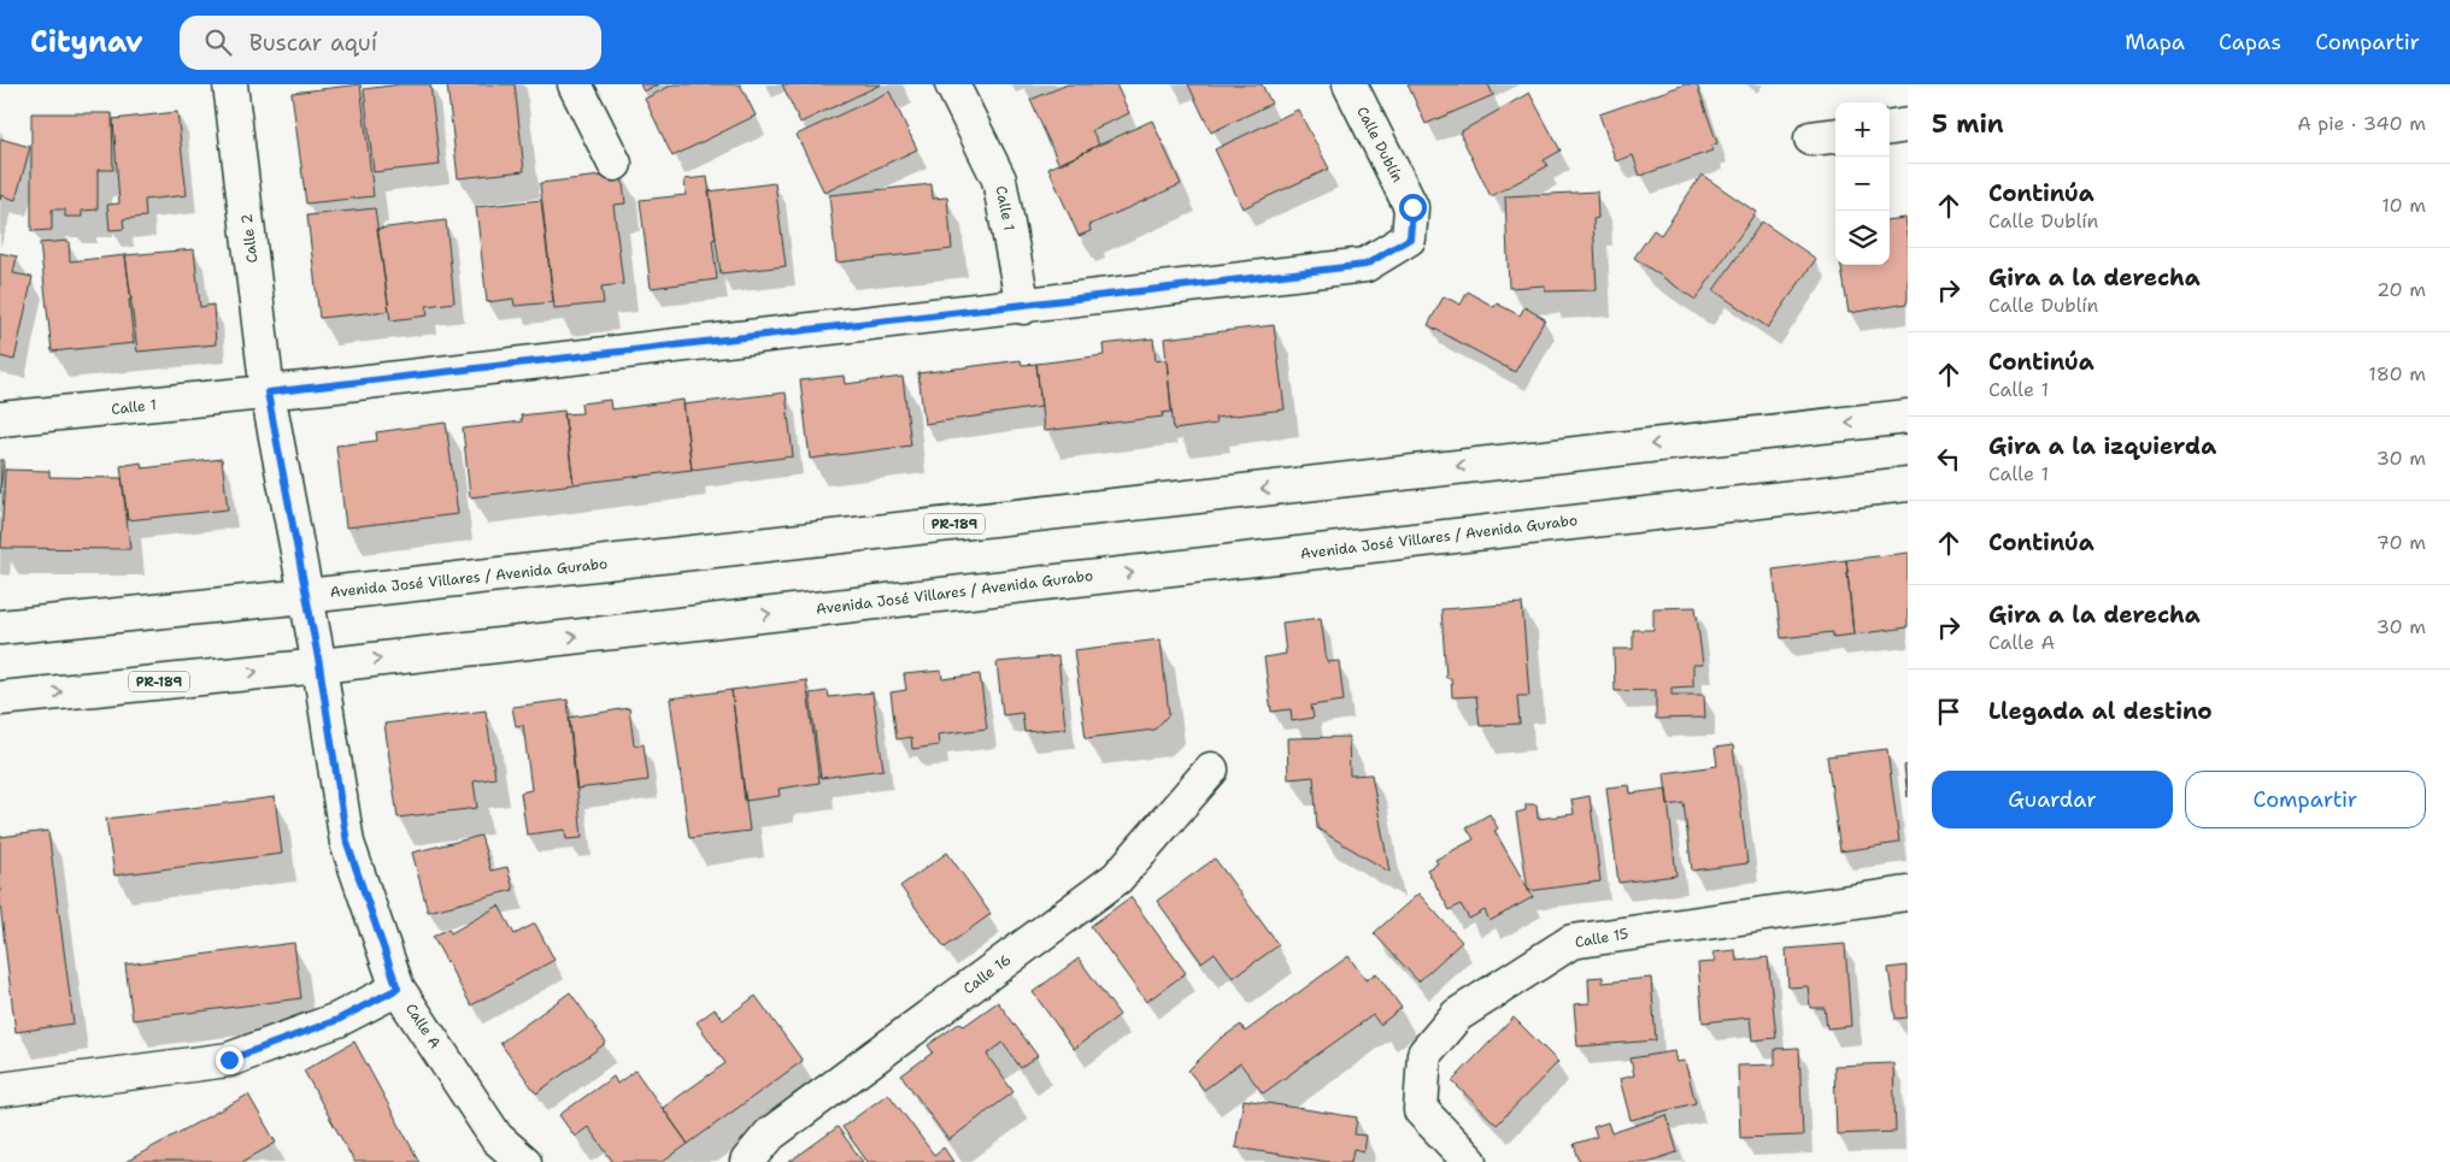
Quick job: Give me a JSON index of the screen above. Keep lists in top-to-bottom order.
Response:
{
  "streets": {
    "street": [
      "Calle Dublín",
      "Calle 1",
      "Calle 2",
      "PR-189",
      "Avenida José Villares / Avenida Gurabo",
      "Calle 15",
      "Calle 16",
      "Calle A"
    ]
  },
  "crossings": [
    ["Calle Dublín", "Calle 1"],
    ["Calle 1", "Calle 2"]
  ],
  "page": {
    "header": "Citynav",
    "search": "Buscar aquí",
    "nav": ["Mapa", "Capas", "Compartir"],
    "heading": ["5 min", "A pie · 340 m"],
    "map_buttons": ["+", "−"],
    "list": [
      ["Continúa", "Calle Dublín", "10 m"],
      ["Gira a la derecha", "Calle Dublín", "20 m"],
      ["Continúa", "Calle 1", "180 m"],
      ["Gira a la izquierda", "Calle 1", "30 m"],
      ["Continúa", "70 m"],
      ["Gira a la derecha", "Calle A", "30 m"],
      "Llegada al destino"
    ],
    "buttons": ["Guardar", "Compartir"]
  }
}
